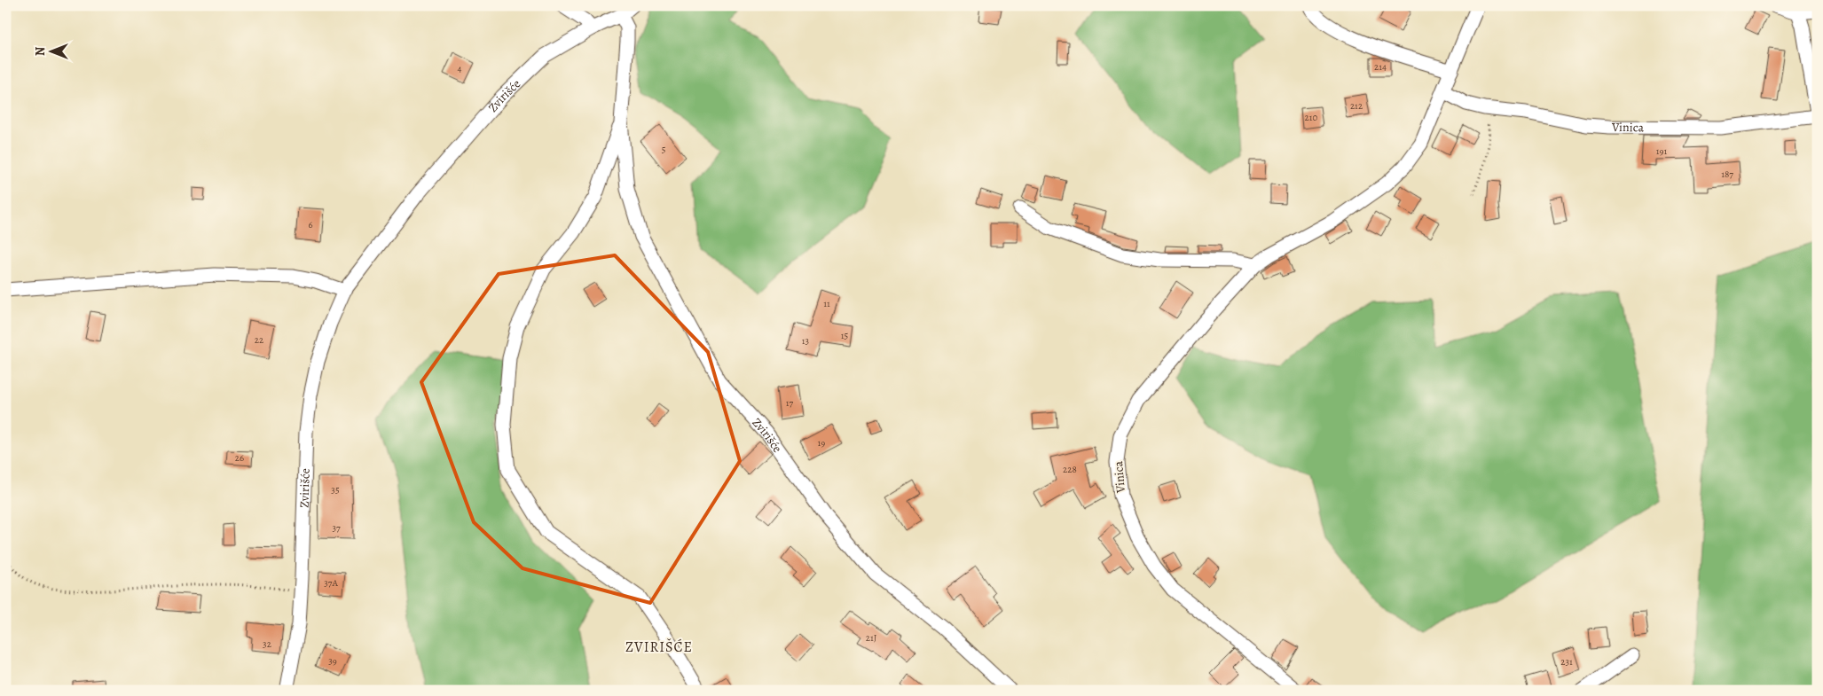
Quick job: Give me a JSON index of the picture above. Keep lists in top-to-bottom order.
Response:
{
  "streets": {
    "street": ["Zvirišće", "Vinica"]
  },
  "districts": ["ZVIRIŠĆE"],
  "house_numbers": [
    "214",
    "4",
    "212",
    "210",
    "5",
    "191",
    "187",
    "6",
    "11",
    "15",
    "22",
    "13",
    "17",
    "19",
    "26",
    "228",
    "35",
    "37",
    "37A",
    "21J",
    "32",
    "39",
    "231"
  ],
  "north": "left"
}
